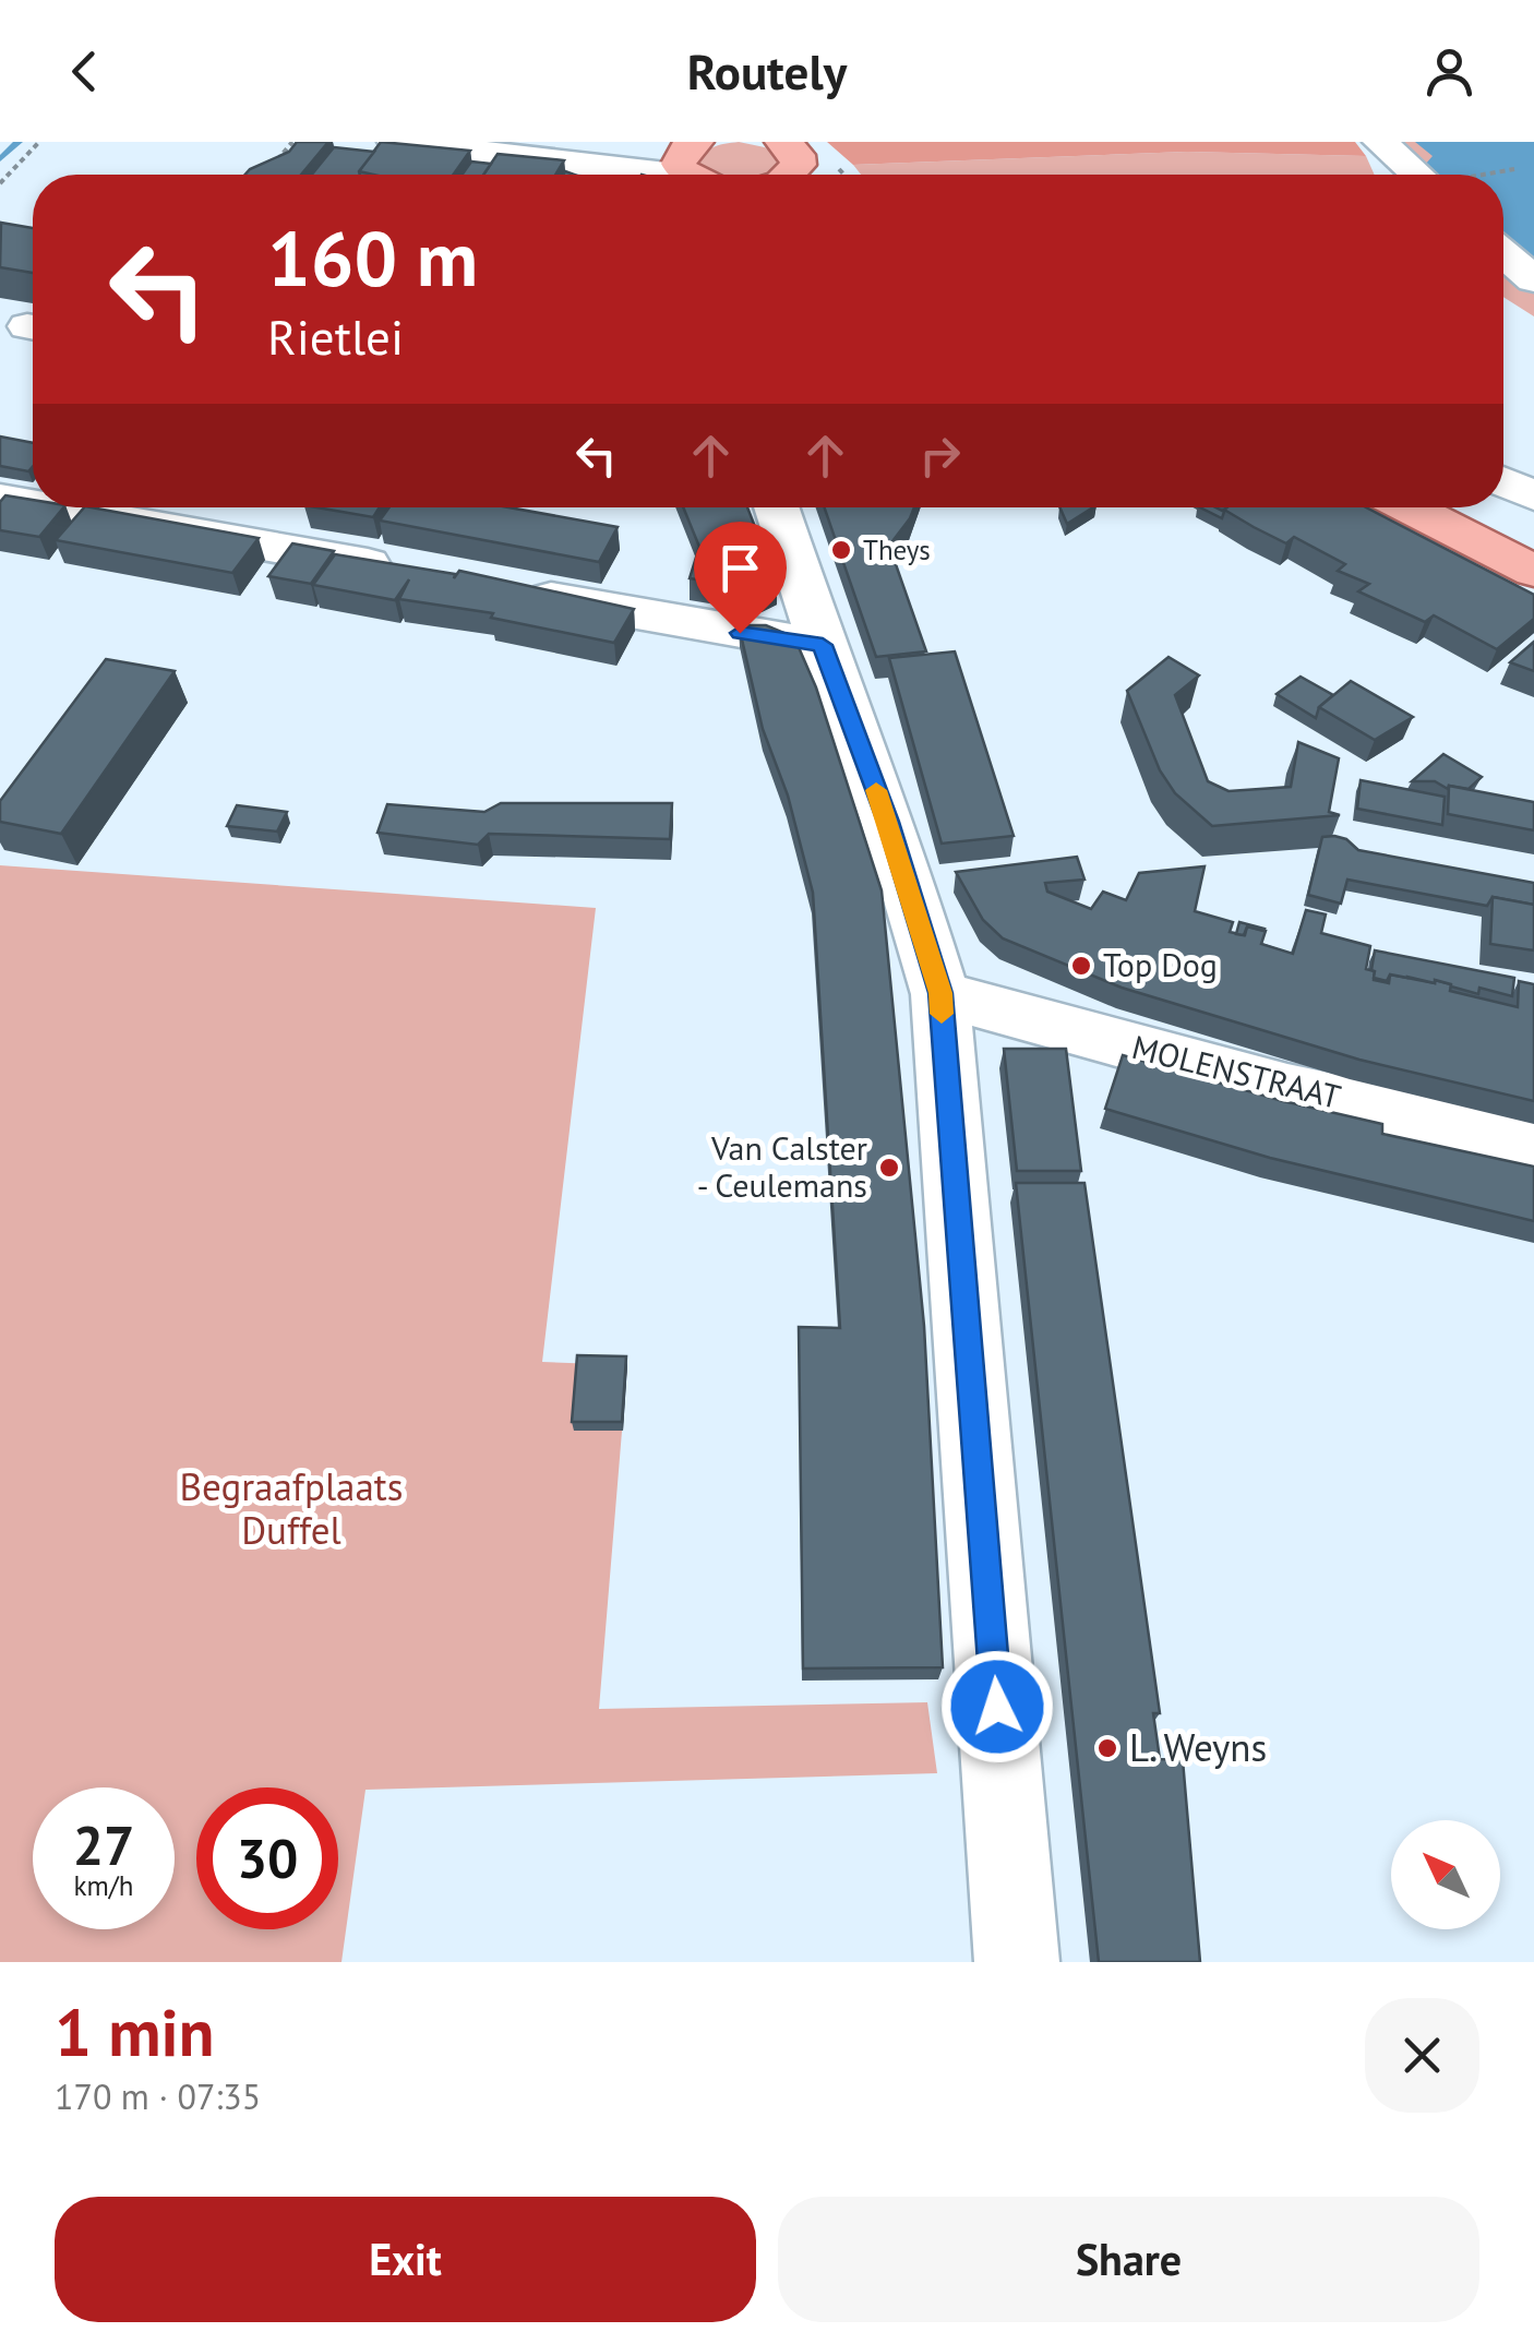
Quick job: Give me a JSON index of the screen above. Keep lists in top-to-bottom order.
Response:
{
  "streets": {
    "street": ["MOLENSTRAAT"]
  },
  "parks": ["Begraafplaats Duffel"],
  "places": [
    "Theys",
    "Top Dog",
    "Van Calster - Ceulemans",
    "L. Weyns"
  ],
  "north": "top left",
  "page": {
    "header": "Routely",
    "turn": ["160 m", "Rietlei"],
    "speed": "27 km/h",
    "limit": "30",
    "heading": ["1 min", "170 m · 07:35"],
    "buttons": ["Exit", "Share"]
  }
}
